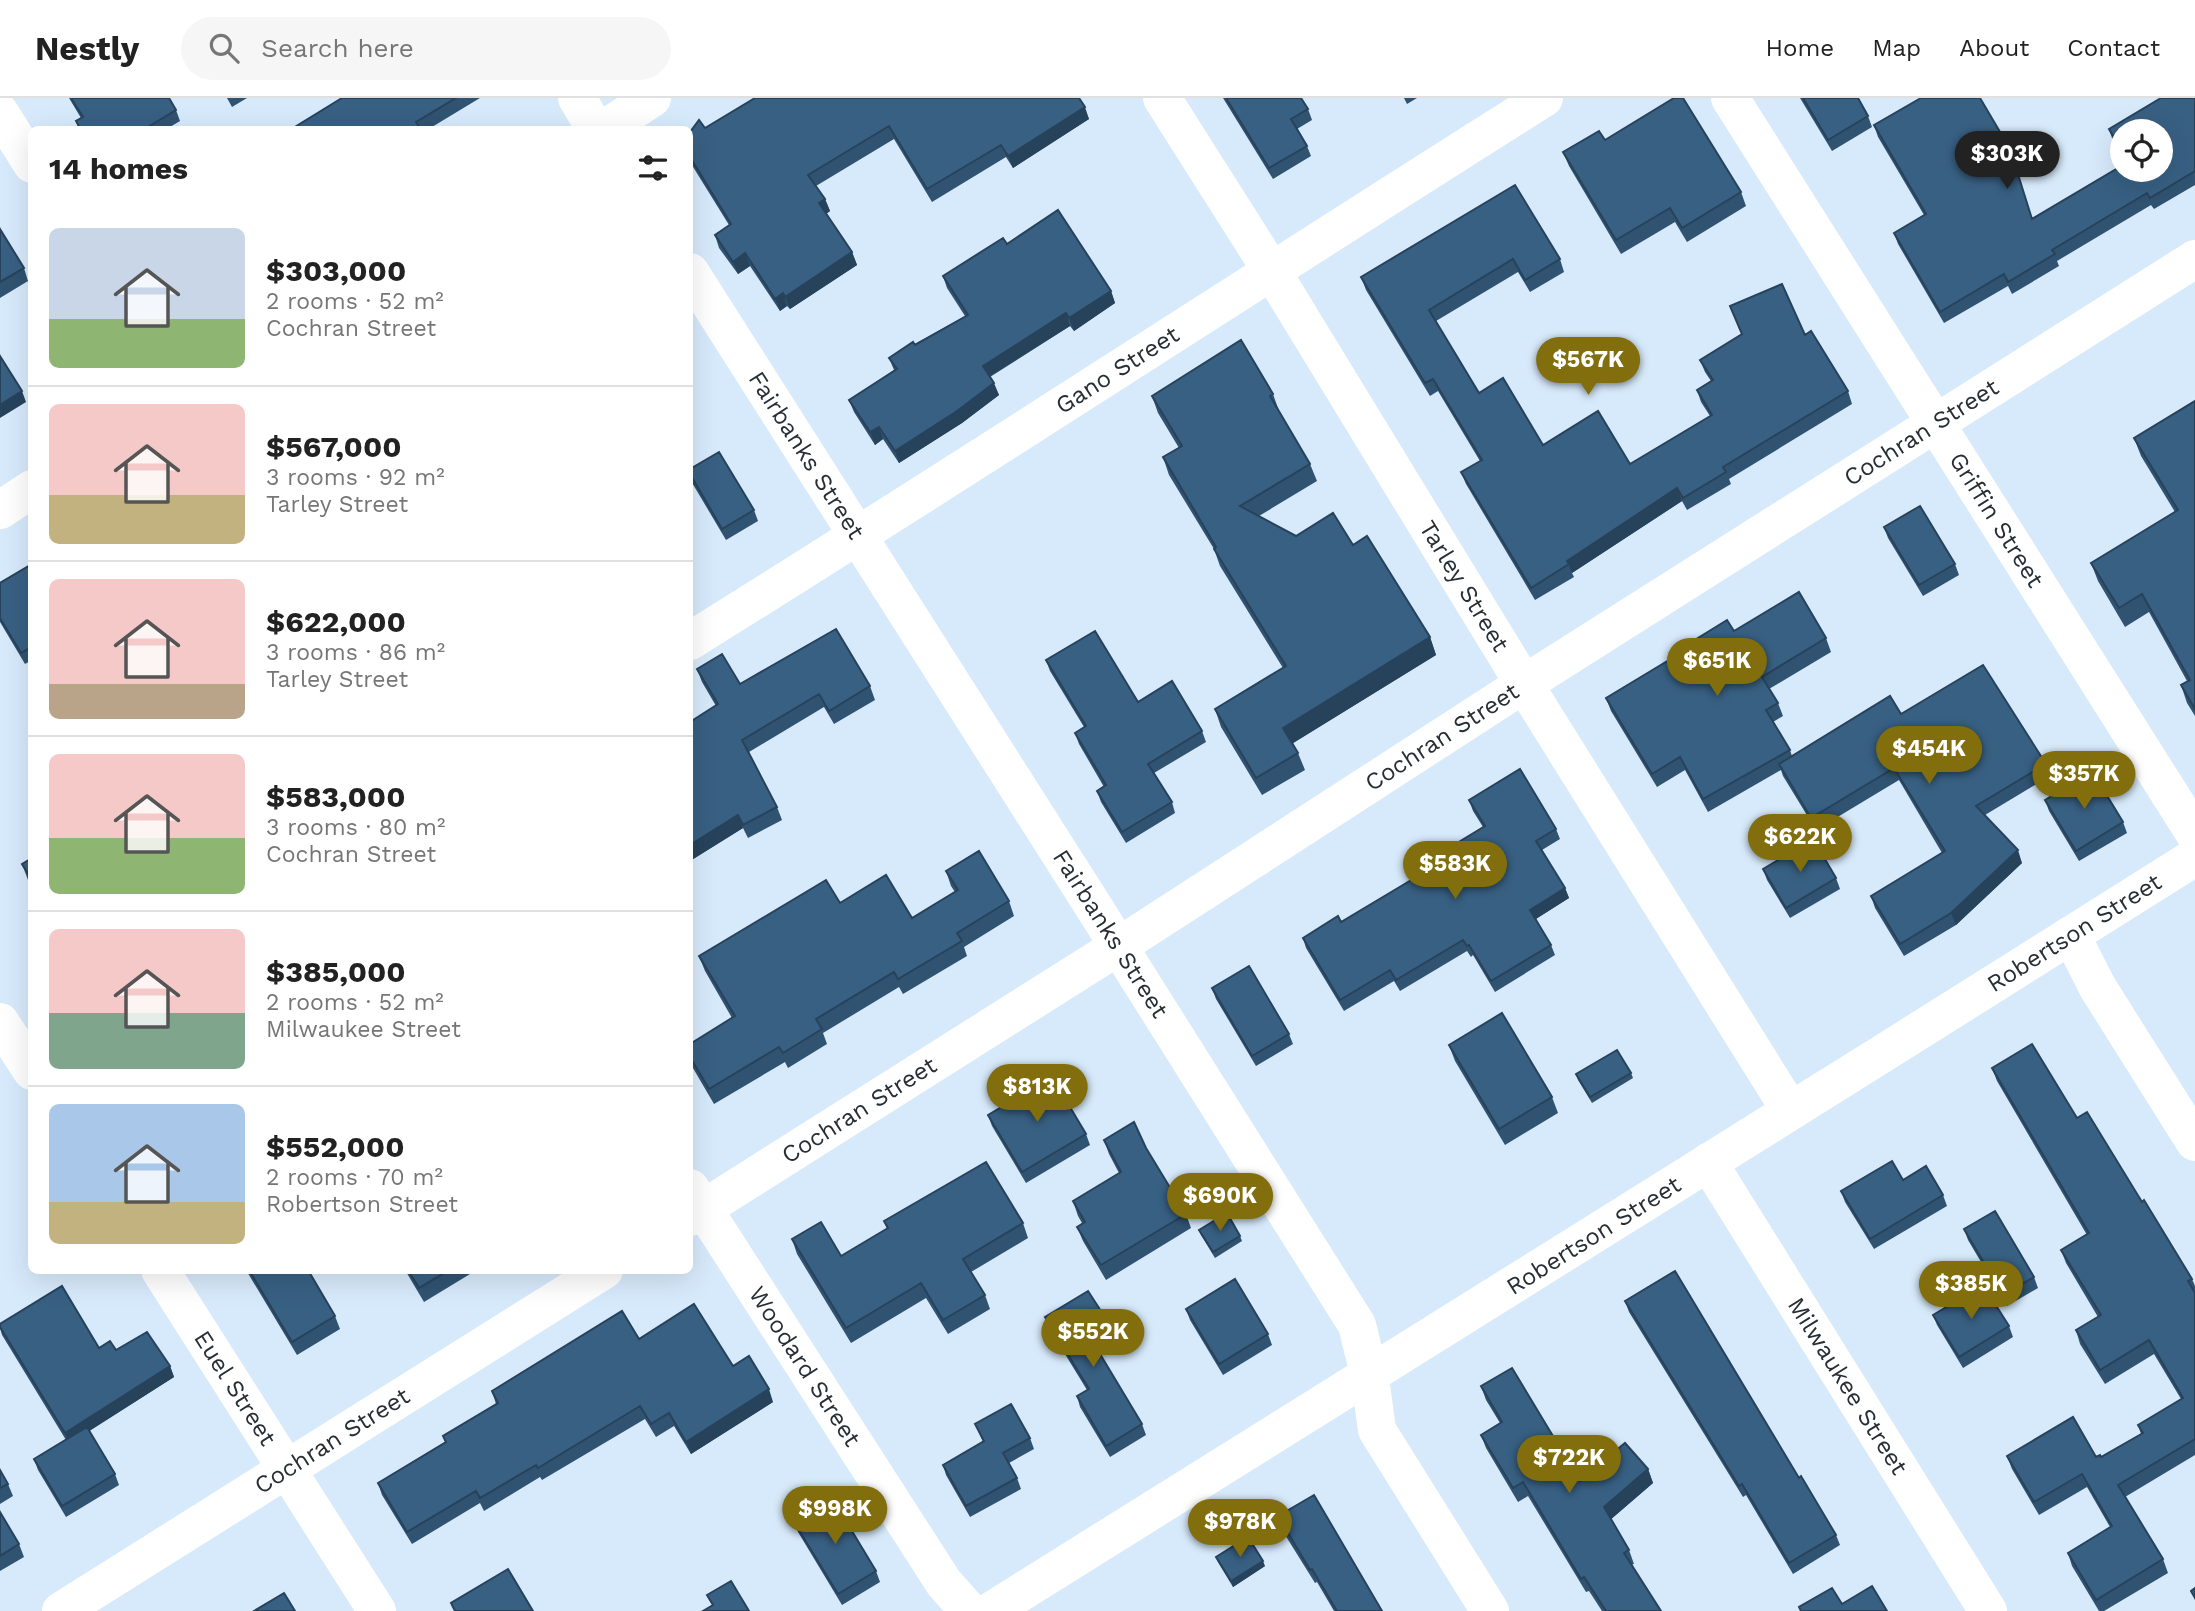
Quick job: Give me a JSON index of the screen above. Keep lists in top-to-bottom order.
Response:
{
  "streets": {
    "street": [
      "Gano Street",
      "Cochran Street",
      "Fairbanks Street",
      "Griffin Street",
      "Tarley Street",
      "Robertson Street",
      "Woodard Street",
      "Euel Street",
      "Milwaukee Street"
    ]
  },
  "crossings": [
    ["Gano Street", "Fairbanks Street"],
    ["Gano Street", "Tarley Street"],
    ["Cochran Street", "Fairbanks Street"],
    ["Cochran Street", "Griffin Street"],
    ["Cochran Street", "Tarley Street"],
    ["Cochran Street", "Woodard Street"],
    ["Cochran Street", "Euel Street"],
    ["Fairbanks Street", "Robertson Street"],
    ["Tarley Street", "Robertson Street"],
    ["Robertson Street", "Milwaukee Street"]
  ],
  "page": {
    "header": "Nestly",
    "search": "Search here",
    "nav": [
      "Home",
      "Map",
      "About",
      "Contact"
    ],
    "heading": "14 homes",
    "price": [
      "$303K",
      "$567K",
      "$651K",
      "$454K",
      "$357K",
      "$622K",
      "$583K",
      "$813K",
      "$690K",
      "$385K",
      "$552K",
      "$722K",
      "$998K",
      "$978K"
    ],
    "list": [
      {
        "name": "$303,000",
        "note": "2 rooms · 52 m² · Cochran Street"
      },
      {
        "name": "$567,000",
        "note": "3 rooms · 92 m² · Tarley Street"
      },
      {
        "name": "$622,000",
        "note": "3 rooms · 86 m² · Tarley Street"
      },
      {
        "name": "$583,000",
        "note": "3 rooms · 80 m² · Cochran Street"
      },
      {
        "name": "$385,000",
        "note": "2 rooms · 52 m² · Milwaukee Street"
      },
      {
        "name": "$552,000",
        "note": "2 rooms · 70 m² · Robertson Street"
      }
    ]
  }
}
